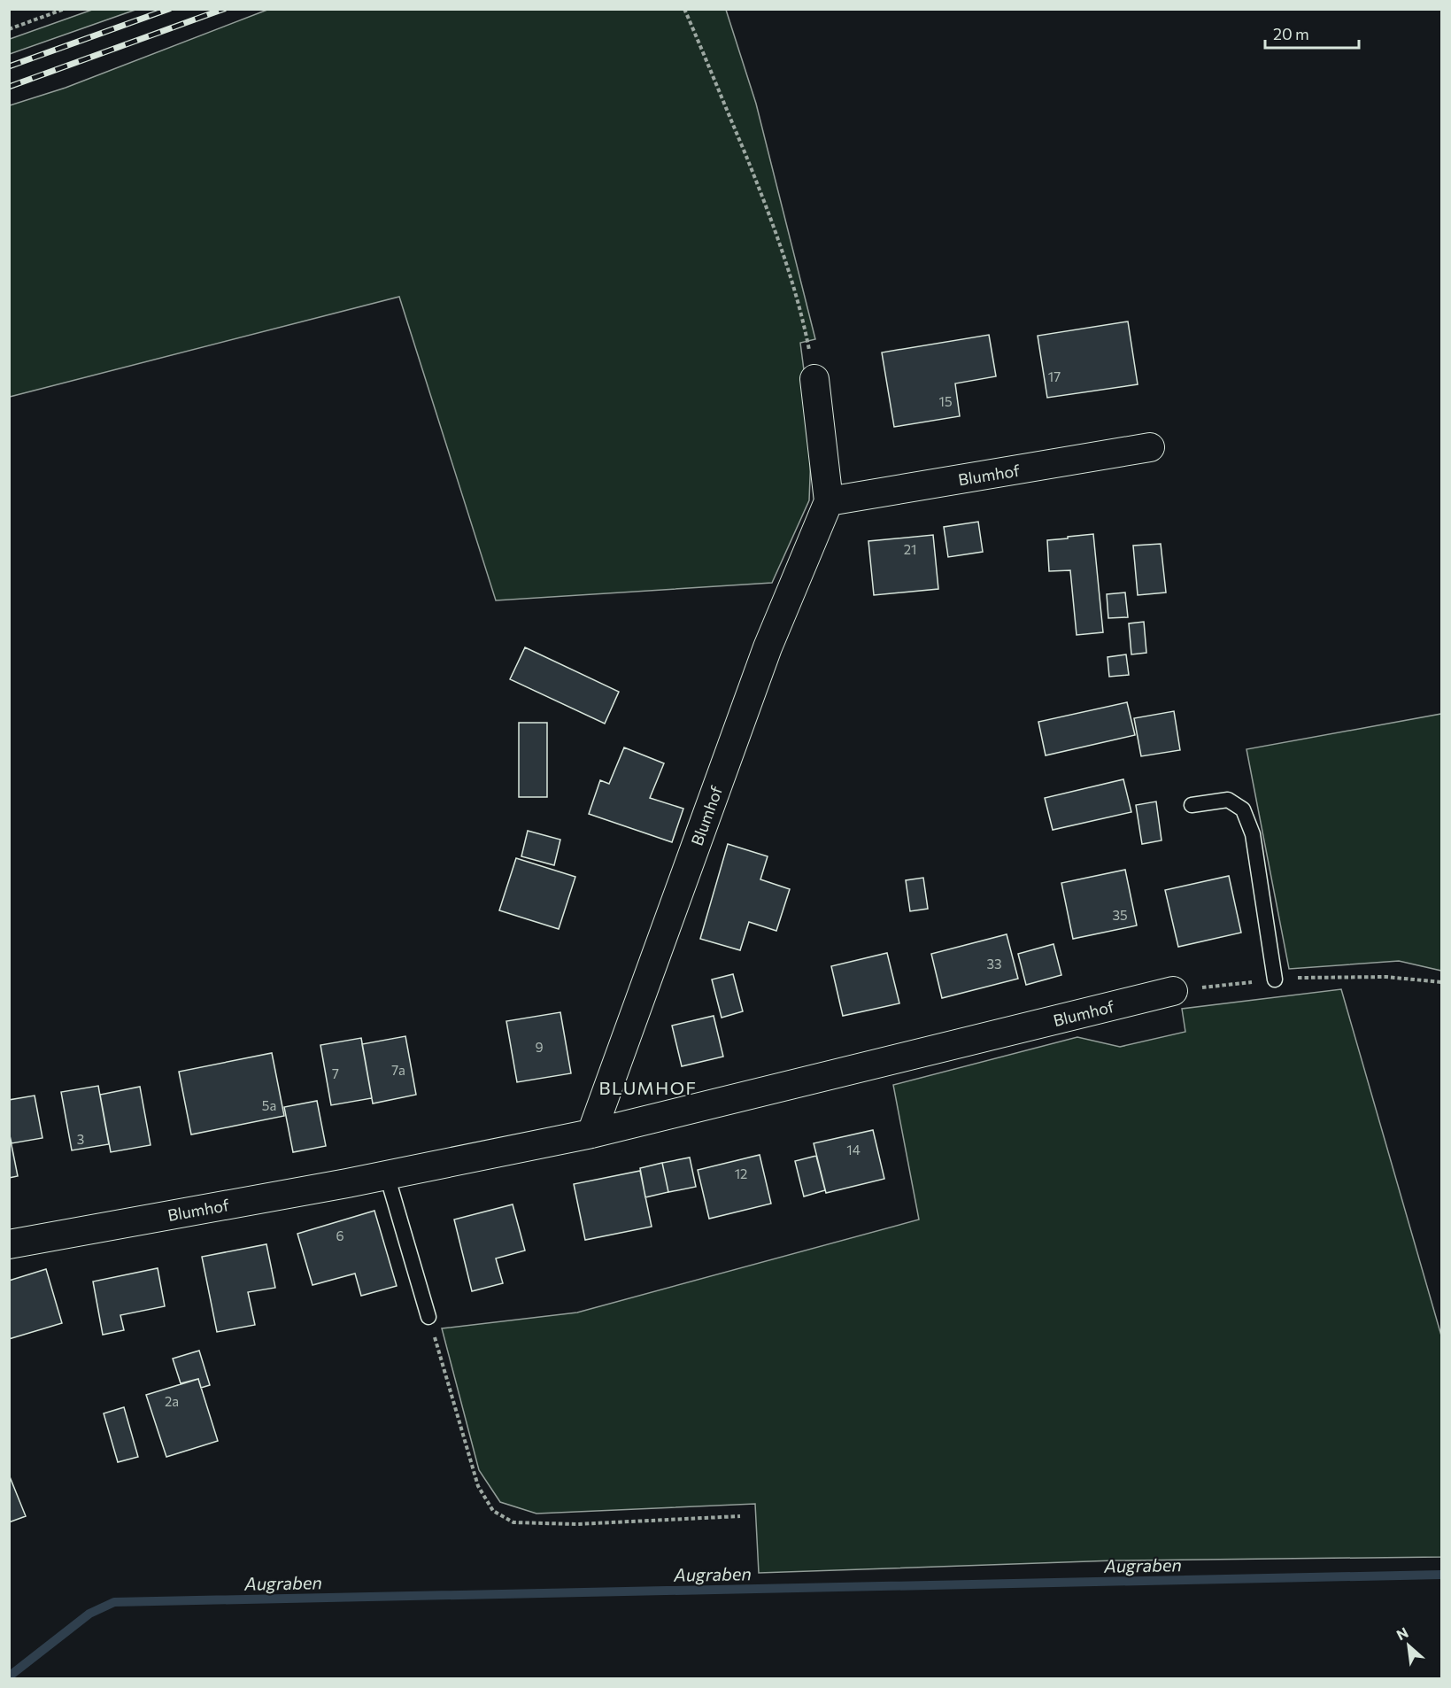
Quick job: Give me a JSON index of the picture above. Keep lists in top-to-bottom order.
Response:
{
  "streets": {
    "street": ["Blumhof"]
  },
  "districts": ["BLUMHOF"],
  "water": ["Augraben"],
  "house_numbers": [
    "17",
    "15",
    "21",
    "35",
    "33",
    "9",
    "7a",
    "7",
    "5a",
    "3",
    "14",
    "12",
    "6",
    "2a"
  ],
  "scale_bar": "20 m",
  "north": "top left"
}
